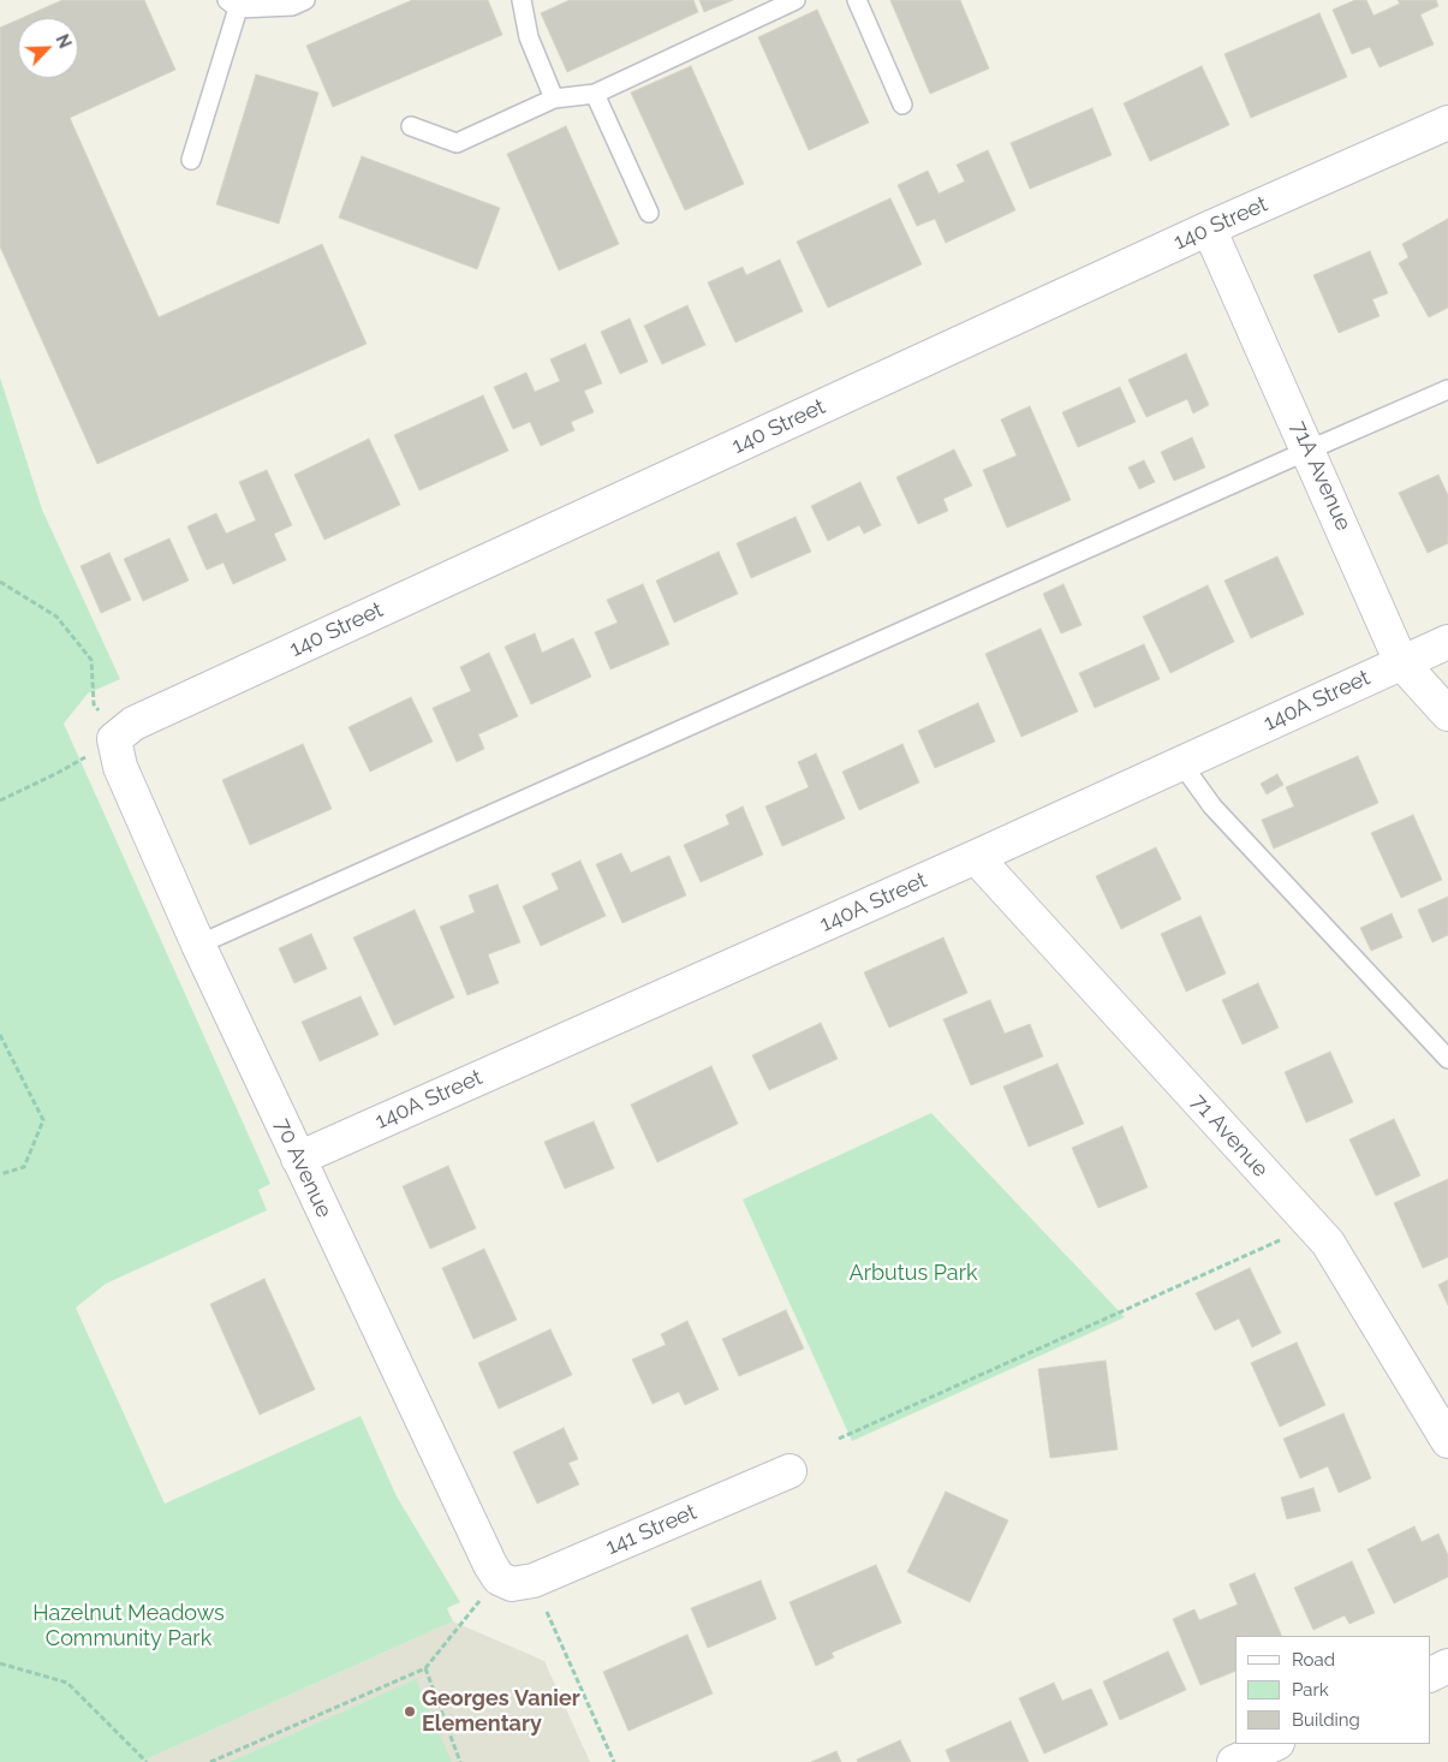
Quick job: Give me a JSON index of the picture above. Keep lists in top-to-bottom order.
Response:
{
  "streets": {
    "street": [
      "140 Street",
      "71A Avenue",
      "140A Street",
      "71 Avenue",
      "70 Avenue",
      "141 Street"
    ]
  },
  "crossings": [
    ["140 Street", "71A Avenue"],
    ["140 Street", "70 Avenue"],
    ["71A Avenue", "140A Street"],
    ["140A Street", "71 Avenue"],
    ["140A Street", "70 Avenue"],
    ["70 Avenue", "141 Street"]
  ],
  "parks": ["Arbutus Park", "Hazelnut Meadows Community Park"],
  "places": ["Georges Vanier Elementary"],
  "legend": ["Road", "Park", "Building"],
  "north": "top right"
}
